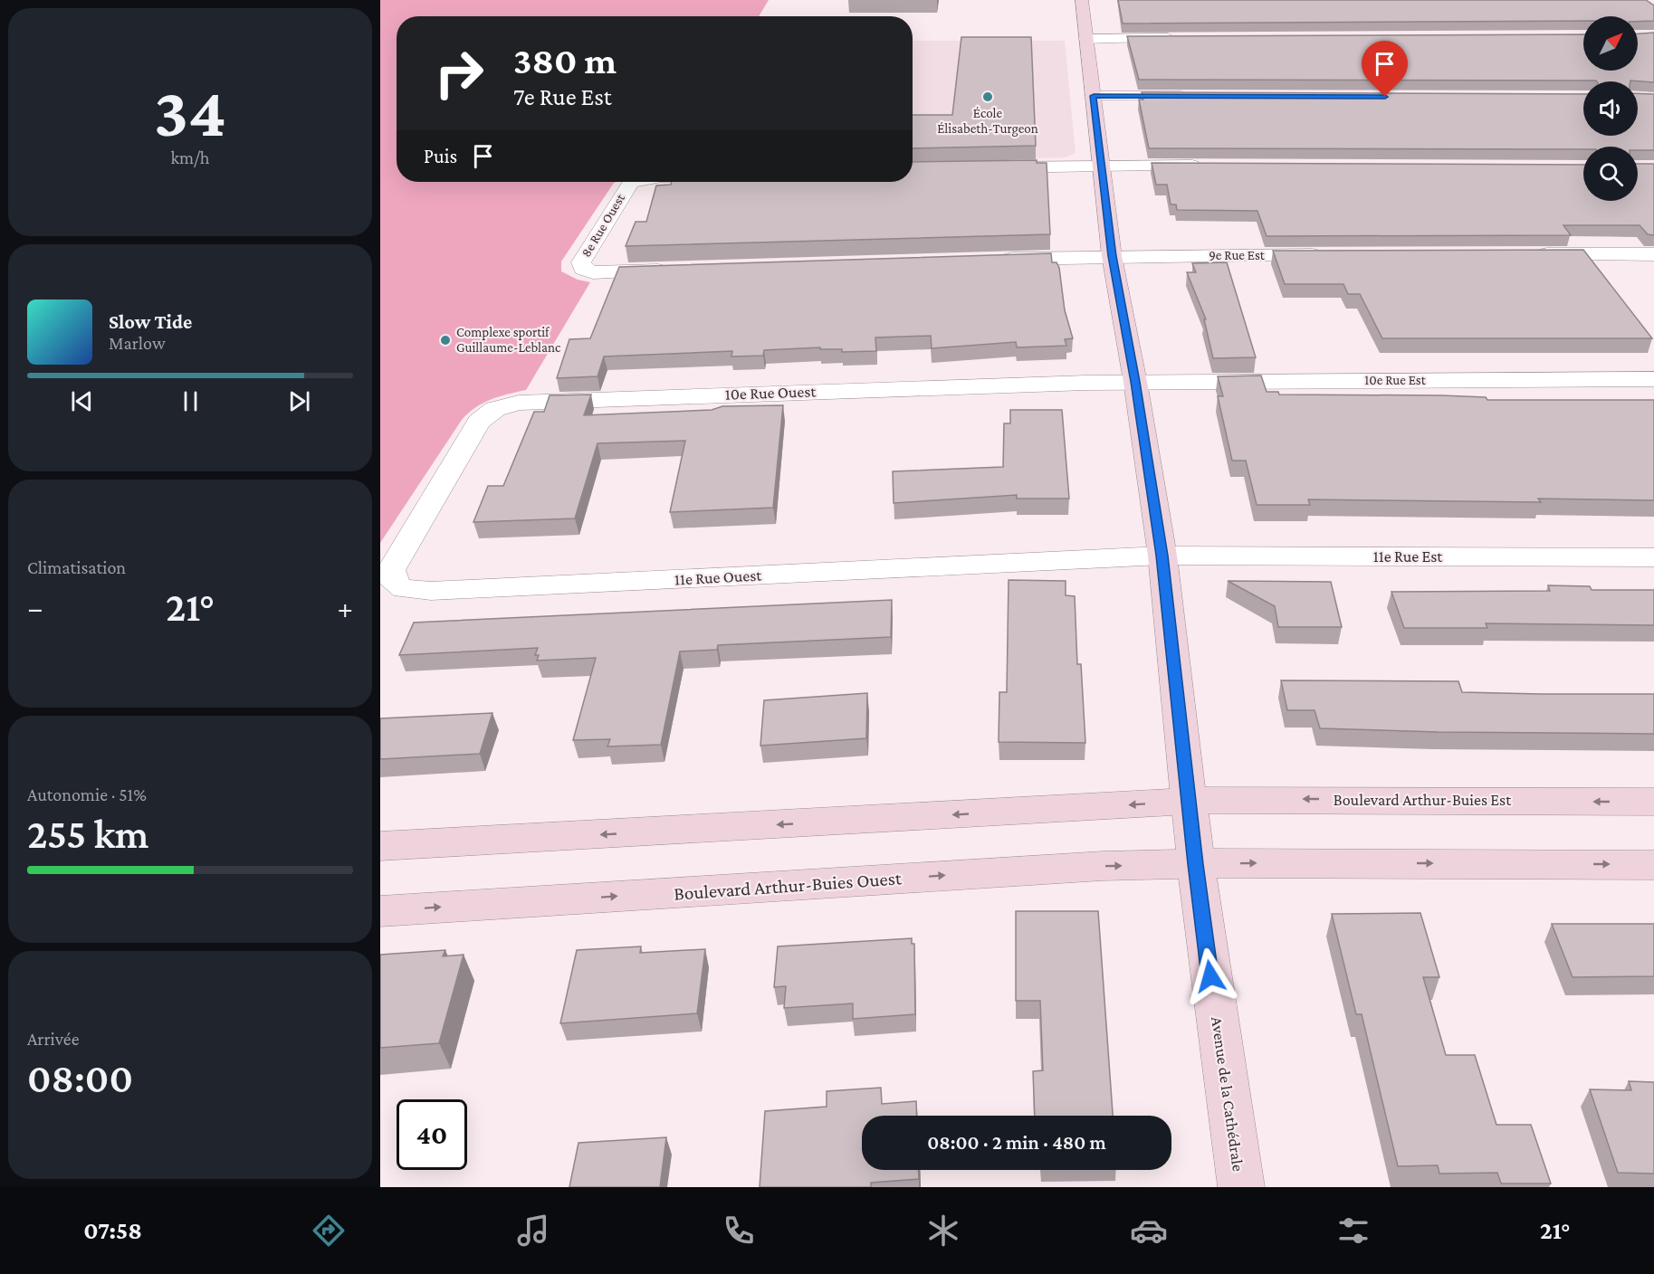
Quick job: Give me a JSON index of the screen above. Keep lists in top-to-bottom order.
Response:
{
  "streets": {
    "street": [
      "8e Rue Ouest",
      "9e Rue Est",
      "10e Rue Est",
      "10e Rue Ouest",
      "11e Rue Est",
      "11e Rue Ouest",
      "Boulevard Arthur-Buies Est",
      "Boulevard Arthur-Buies Ouest",
      "Avenue de la Cathédrale"
    ]
  },
  "crossings": [
    ["9e Rue Est", "Avenue de la Cathédrale"],
    ["10e Rue Est", "10e Rue Ouest"],
    ["10e Rue Est", "Avenue de la Cathédrale"],
    ["10e Rue Ouest", "11e Rue Ouest"],
    ["10e Rue Ouest", "Avenue de la Cathédrale"],
    ["11e Rue Est", "11e Rue Ouest"],
    ["11e Rue Est", "Avenue de la Cathédrale"],
    ["11e Rue Ouest", "Avenue de la Cathédrale"],
    ["Boulevard Arthur-Buies Est", "Avenue de la Cathédrale"],
    ["Boulevard Arthur-Buies Ouest", "Avenue de la Cathédrale"]
  ],
  "places": ["École Élisabeth-Turgeon", "Complexe sportif Guillaume-Leblanc"],
  "north": "top right",
  "page": {
    "tile": [
      ["34", "km/h"],
      "Climatisation",
      ["Autonomie · 51%", "255 km"],
      ["Arrivée", "08:00"]
    ],
    "turn": ["380 m", "7e Rue Est"],
    "then": "Puis",
    "song": ["Slow Tide", "Marlow"],
    "heat": ["−", "21°", "+"],
    "limit": "40",
    "trip": "08:00 · 2 min · 480 m",
    "tabs": ["07:58", "21°"]
  }
}
